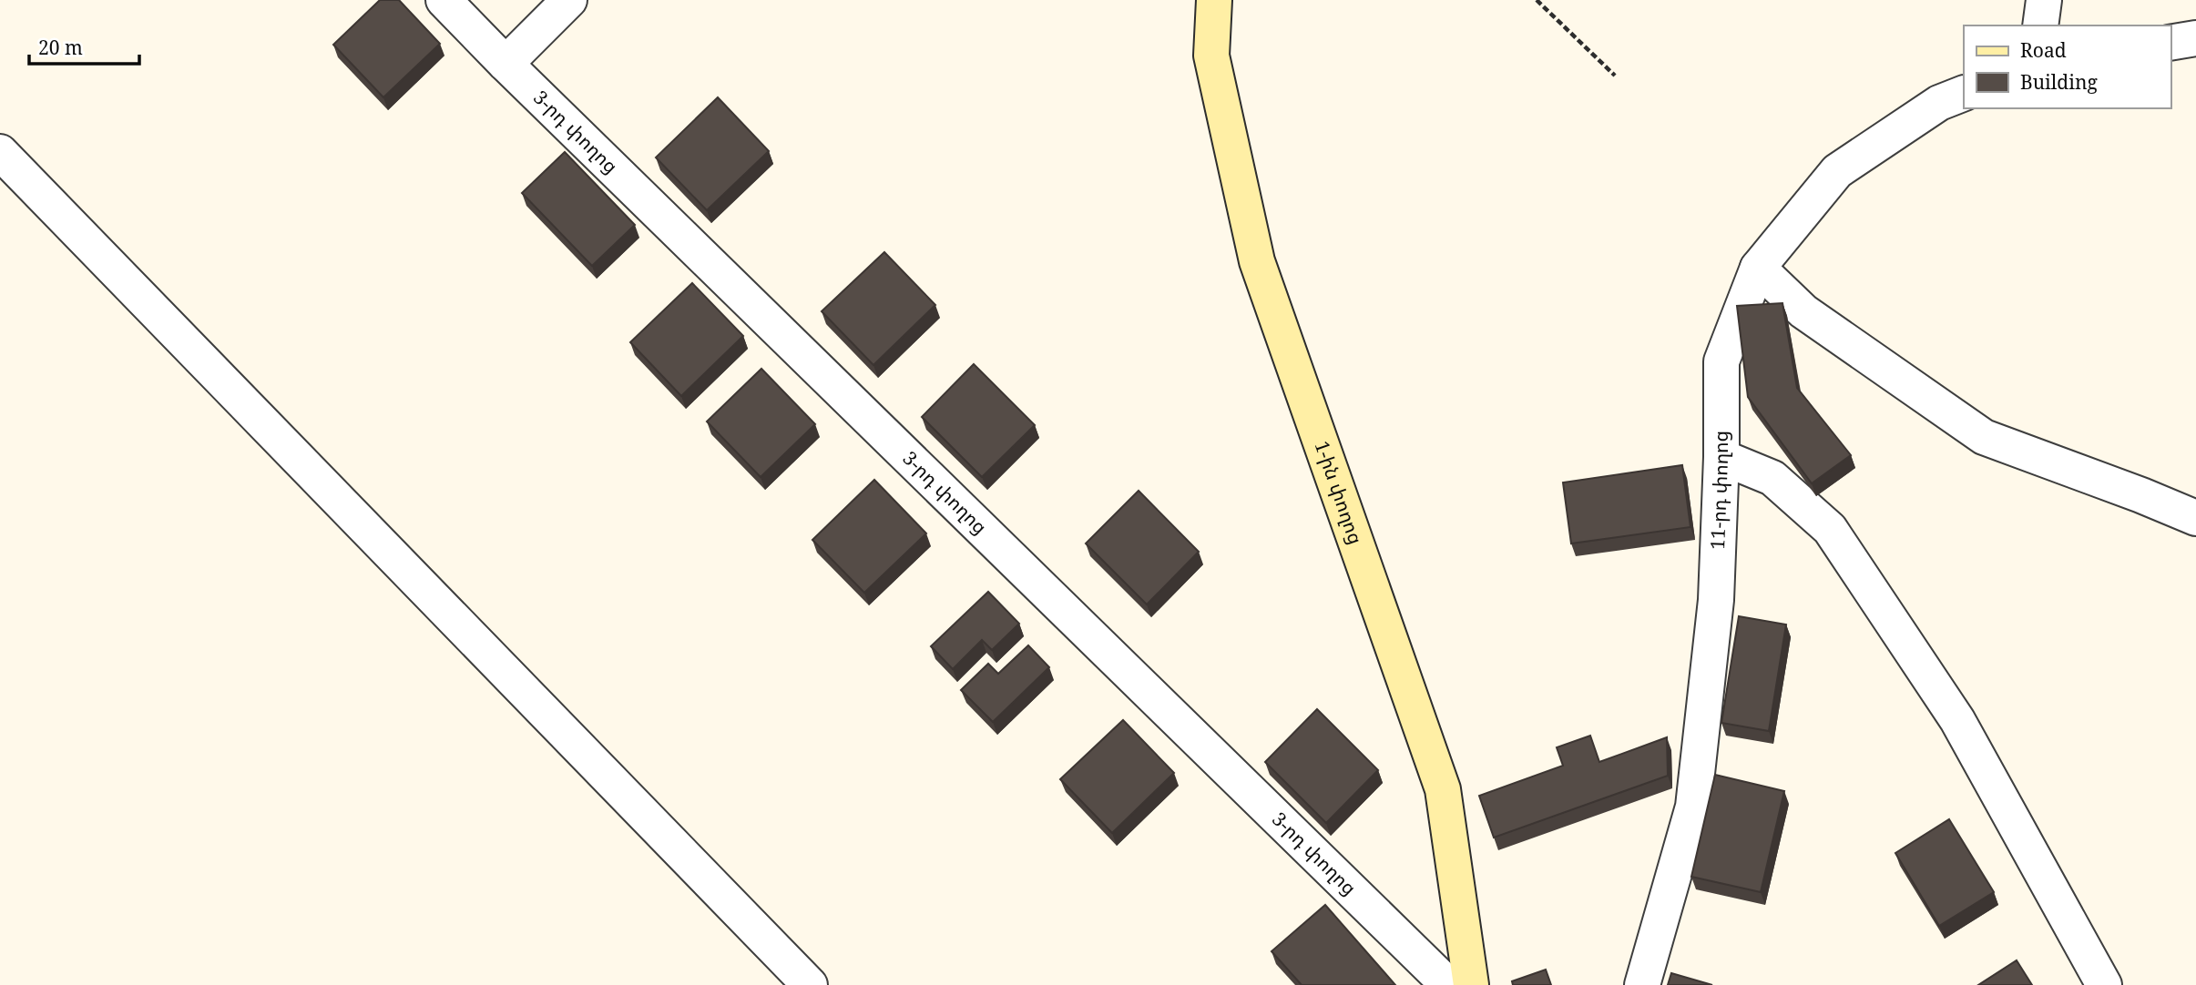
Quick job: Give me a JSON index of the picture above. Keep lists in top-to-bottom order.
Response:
{
  "streets": {
    "main road": ["1-ին փողոց"],
    "street": ["3-րդ փողոց", "11-րդ փողոց"]
  },
  "legend": ["Road", "Building"],
  "scale_bar": "20 m"
}
